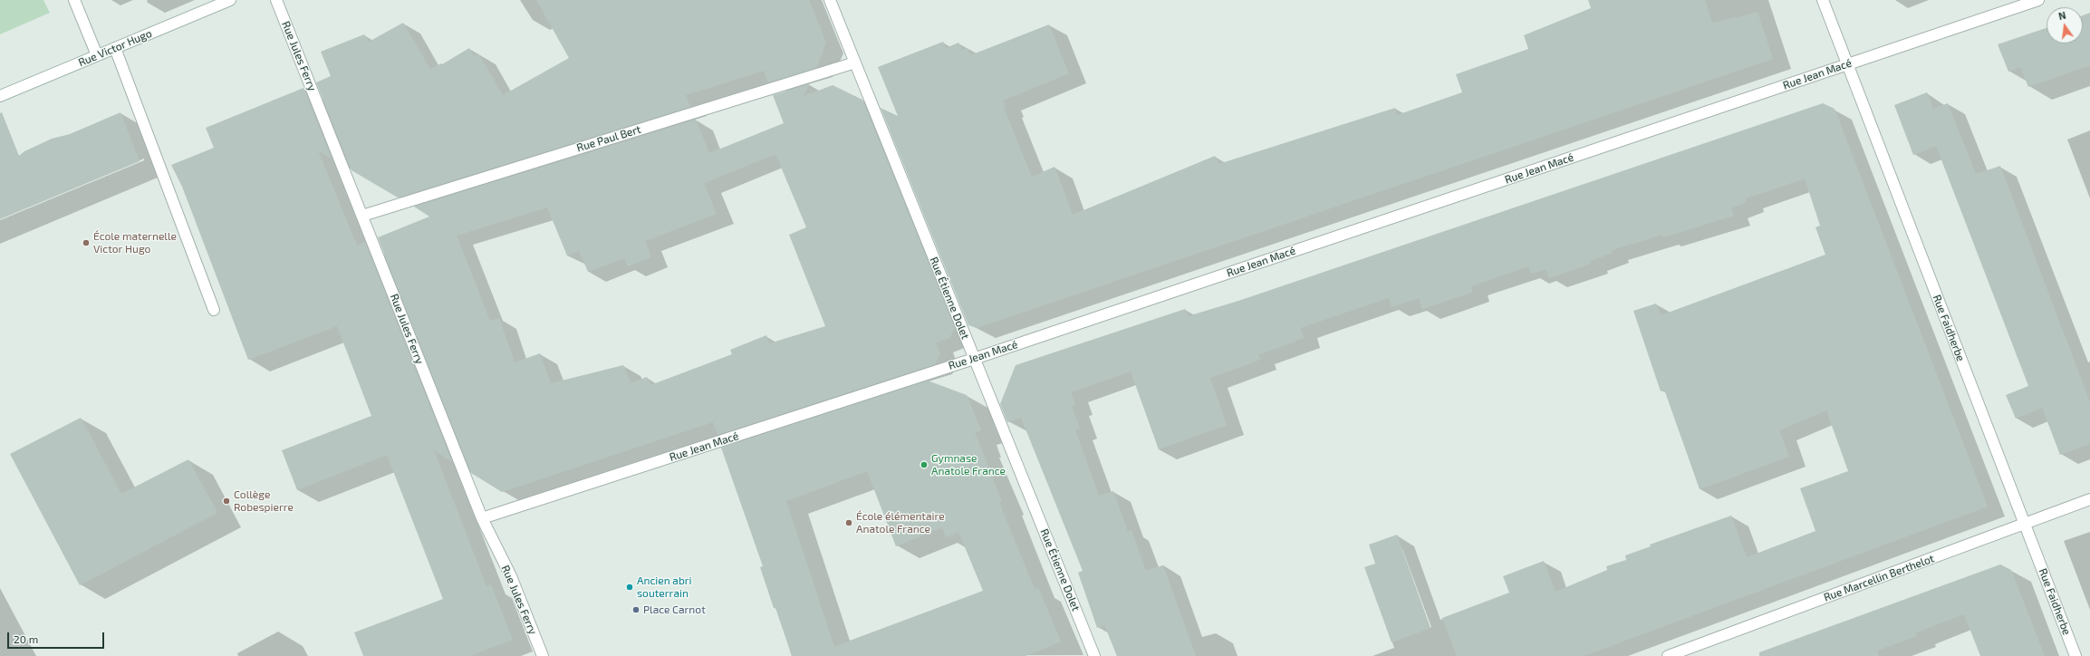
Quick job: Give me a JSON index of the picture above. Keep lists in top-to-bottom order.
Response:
{
  "streets": {
    "street": [
      "Rue Victor Hugo",
      "Rue Jules Ferry",
      "Rue Jean Macé",
      "Rue Paul Bert",
      "Rue Étienne Dolet",
      "Rue Faidherbe",
      "Rue Marcellin Berthelot"
    ]
  },
  "crossings": [
    ["Rue Jules Ferry", "Rue Jean Macé"],
    ["Rue Jules Ferry", "Rue Paul Bert"],
    ["Rue Jean Macé", "Rue Étienne Dolet"],
    ["Rue Jean Macé", "Rue Faidherbe"],
    ["Rue Paul Bert", "Rue Étienne Dolet"],
    ["Rue Faidherbe", "Rue Marcellin Berthelot"]
  ],
  "places": [
    "École maternelle Victor Hugo",
    "Gymnase Anatole France",
    "Collège Robespierre",
    "École élémentaire Anatole France",
    "Ancien abri souterrain",
    "Place Carnot"
  ],
  "scale_bar": "20 m",
  "north": "top"
}
